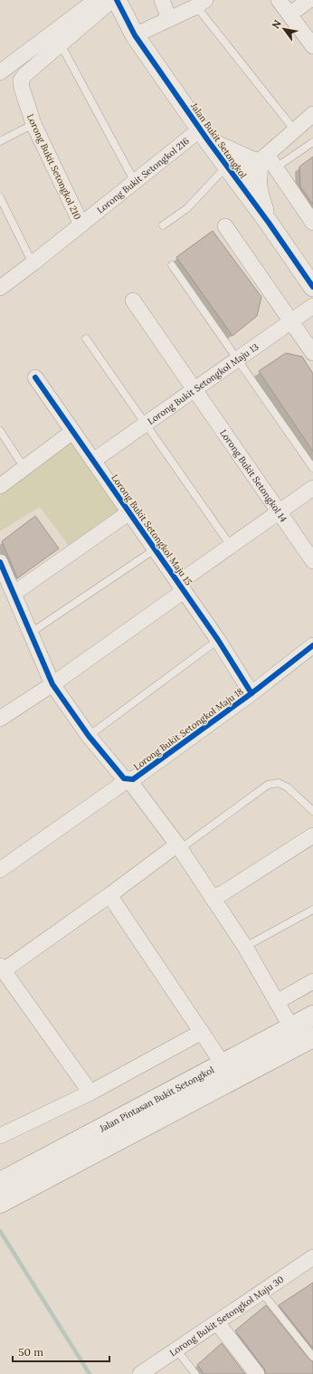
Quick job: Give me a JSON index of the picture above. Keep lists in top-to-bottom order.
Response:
{
  "streets": {
    "main road": ["Jalan Pintasan Bukit Setongkol"],
    "street": [
      "Jalan Bukit Setongkol",
      "Lorong Bukit Setongkol 210",
      "Lorong Bukit Setongkol 216",
      "Lorong Bukit Setongkol Maju 13",
      "Lorong Bukit Setongkol 14",
      "Lorong Bukit Setongkol Maju 15",
      "Lorong Bukit Setongkol Maju 18",
      "Lorong Bukit Setongkol Maju 30"
    ]
  },
  "crossings": [
    ["Jalan Bukit Setongkol", "Lorong Bukit Setongkol 216"],
    ["Lorong Bukit Setongkol 210", "Lorong Bukit Setongkol 216"],
    ["Lorong Bukit Setongkol Maju 13", "Lorong Bukit Setongkol 14"],
    ["Lorong Bukit Setongkol Maju 13", "Lorong Bukit Setongkol Maju 15"],
    ["Lorong Bukit Setongkol Maju 15", "Lorong Bukit Setongkol Maju 18"]
  ],
  "scale_bar": "50 m",
  "north": "top left"
}
